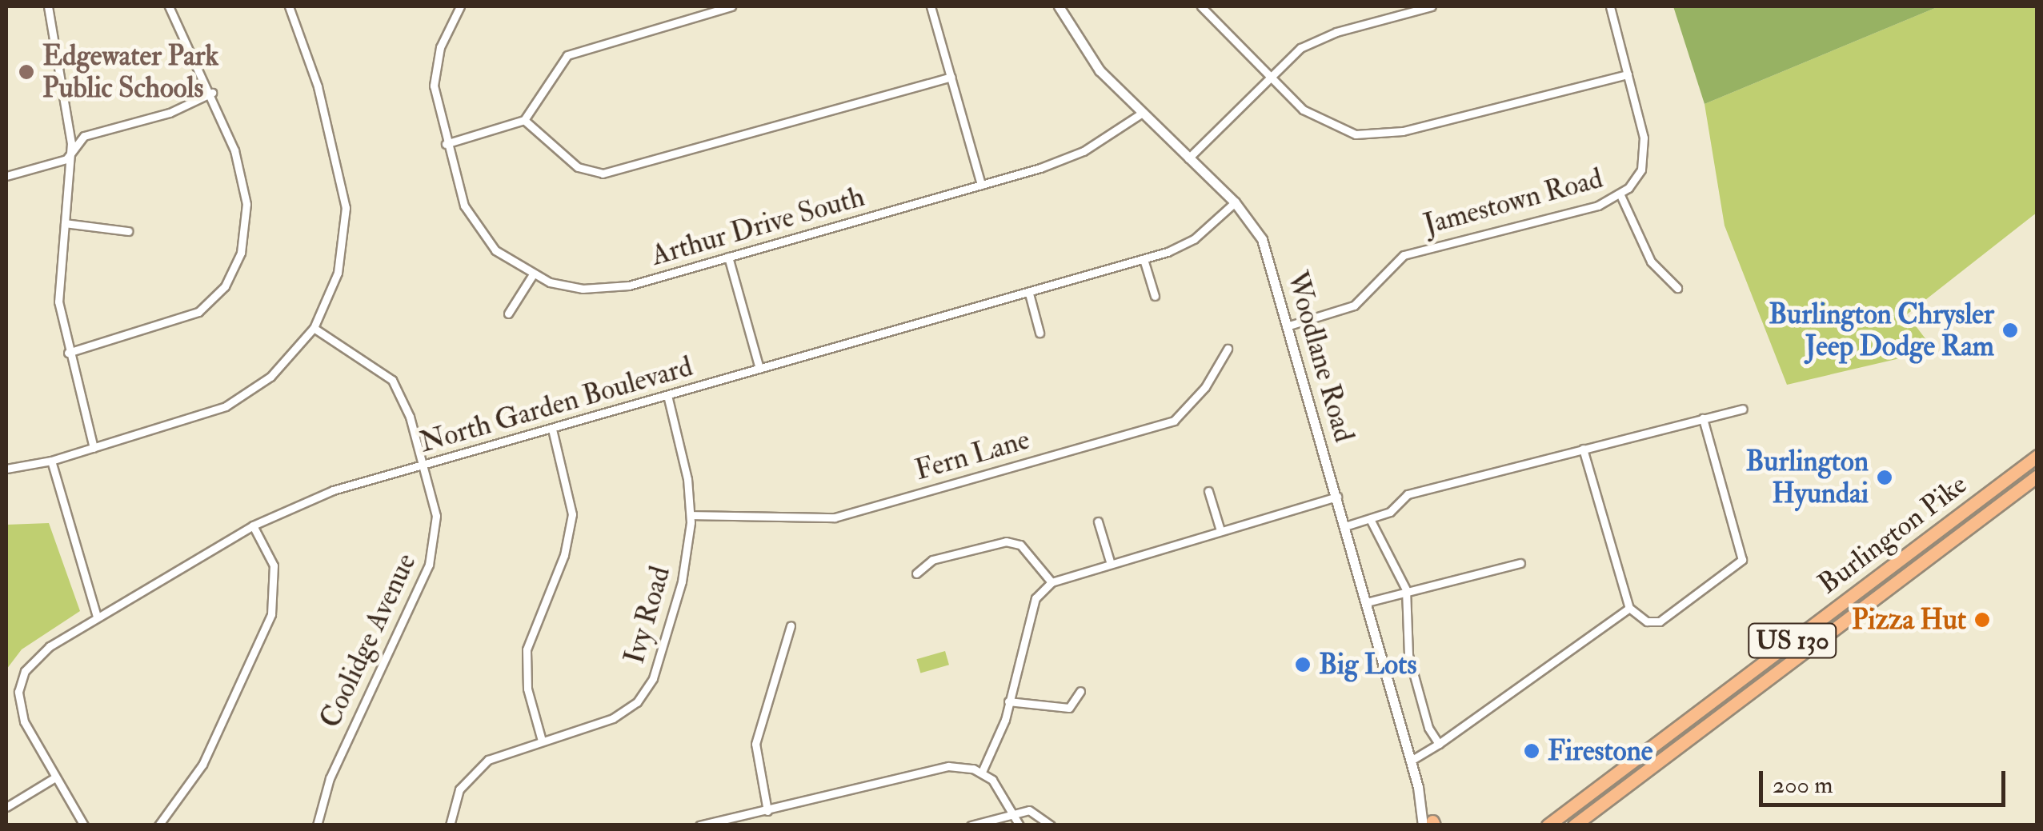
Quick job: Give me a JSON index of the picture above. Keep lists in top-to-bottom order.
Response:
{
  "streets": {
    "highway": ["Burlington Pike", "US 130"],
    "street": [
      "Jamestown Road",
      "Arthur Drive South",
      "Woodlane Road",
      "North Garden Boulevard",
      "Fern Lane",
      "Ivy Road",
      "Coolidge Avenue"
    ]
  },
  "crossings": [
    ["Jamestown Road", "Woodlane Road"],
    ["Arthur Drive South", "Woodlane Road"],
    ["Woodlane Road", "North Garden Boulevard"],
    ["North Garden Boulevard", "Ivy Road"],
    ["North Garden Boulevard", "Coolidge Avenue"],
    ["Fern Lane", "Ivy Road"]
  ],
  "places": [
    "Edgewater Park Public Schools",
    "Burlington Chrysler Jeep Dodge Ram",
    "Burlington Hyundai",
    "Pizza Hut",
    "Big Lots",
    "Firestone"
  ],
  "scale_bar": "200 m"
}
